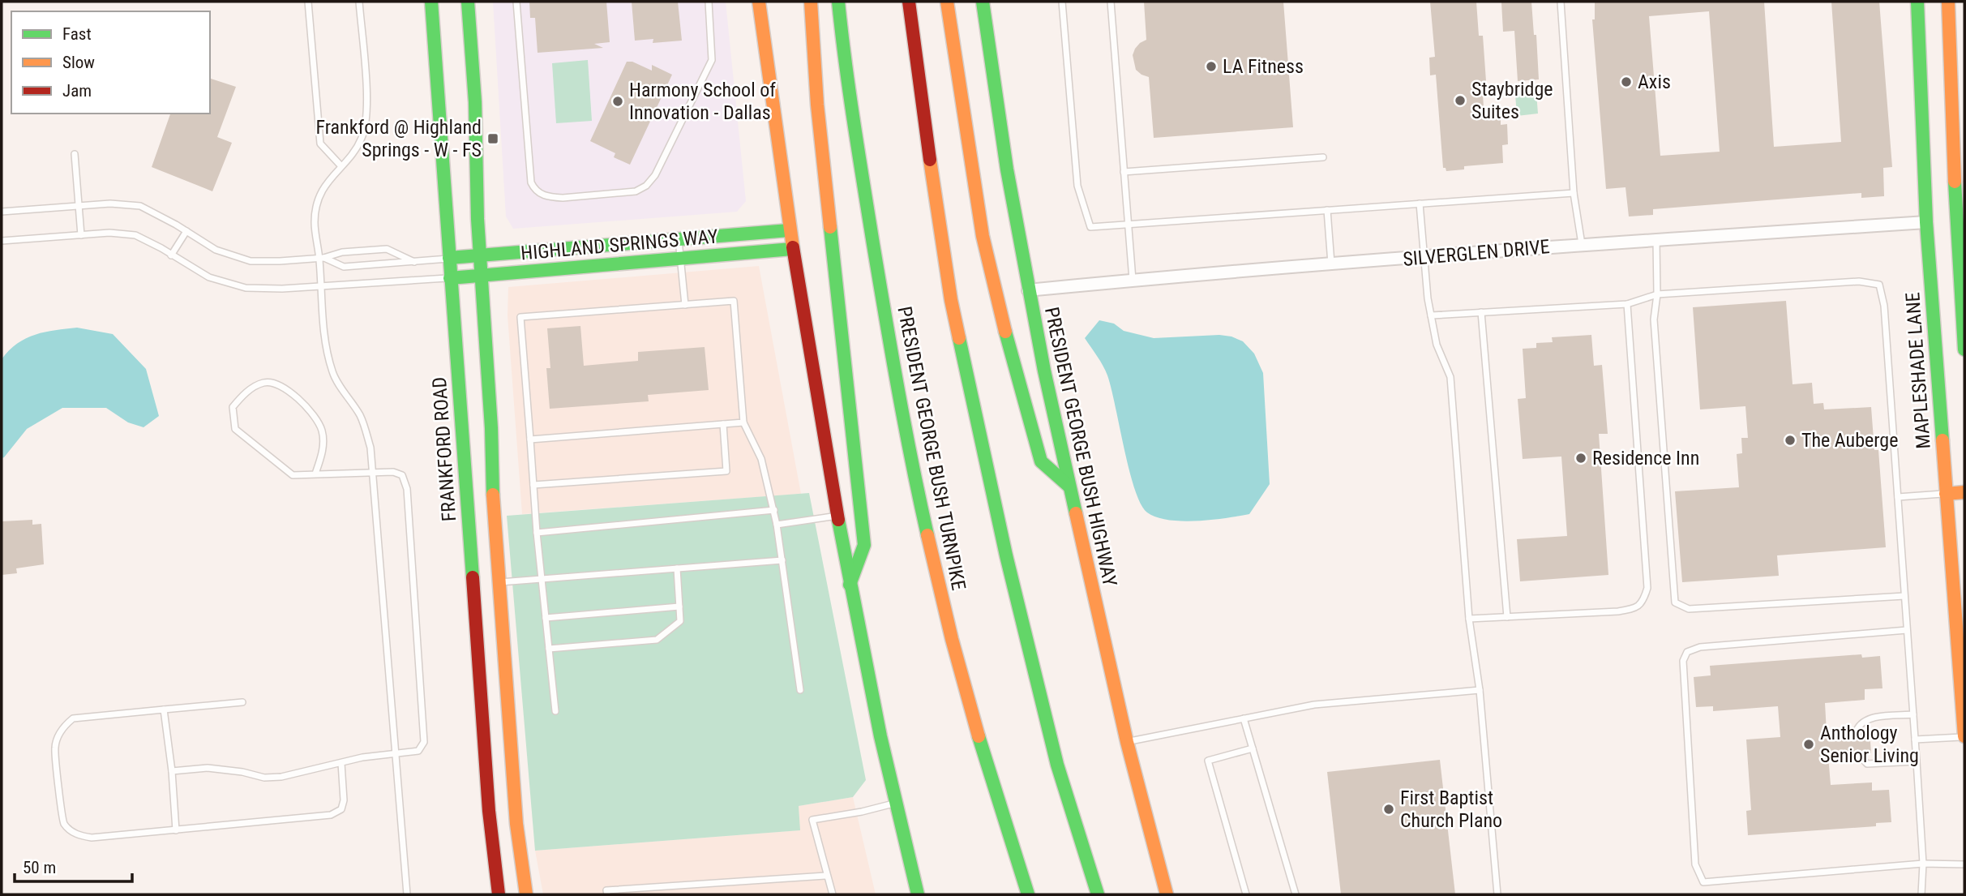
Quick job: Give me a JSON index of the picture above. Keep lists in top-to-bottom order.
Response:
{
  "streets": {
    "main road": [
      "HIGHLAND SPRINGS WAY",
      "MAPLESHADE LANE",
      "PRESIDENT GEORGE BUSH HIGHWAY",
      "PRESIDENT GEORGE BUSH TURNPIKE",
      "FRANKFORD ROAD"
    ],
    "street": ["SILVERGLEN DRIVE"]
  },
  "crossings": [
    ["HIGHLAND SPRINGS WAY", "FRANKFORD ROAD"],
    ["SILVERGLEN DRIVE", "MAPLESHADE LANE"],
    ["SILVERGLEN DRIVE", "PRESIDENT GEORGE BUSH HIGHWAY"]
  ],
  "places": {
    "other": [
      "LA Fitness",
      "Axis",
      "Staybridge Suites",
      "Harmony School of Innovation - Dallas",
      "The Auberge",
      "Residence Inn",
      "Anthology Senior Living",
      "First Baptist Church Plano"
    ],
    "transit": ["Frankford @ Highland Springs - W - FS"]
  },
  "legend": ["Fast", "Slow", "Jam"],
  "scale_bar": "50 m"
}
